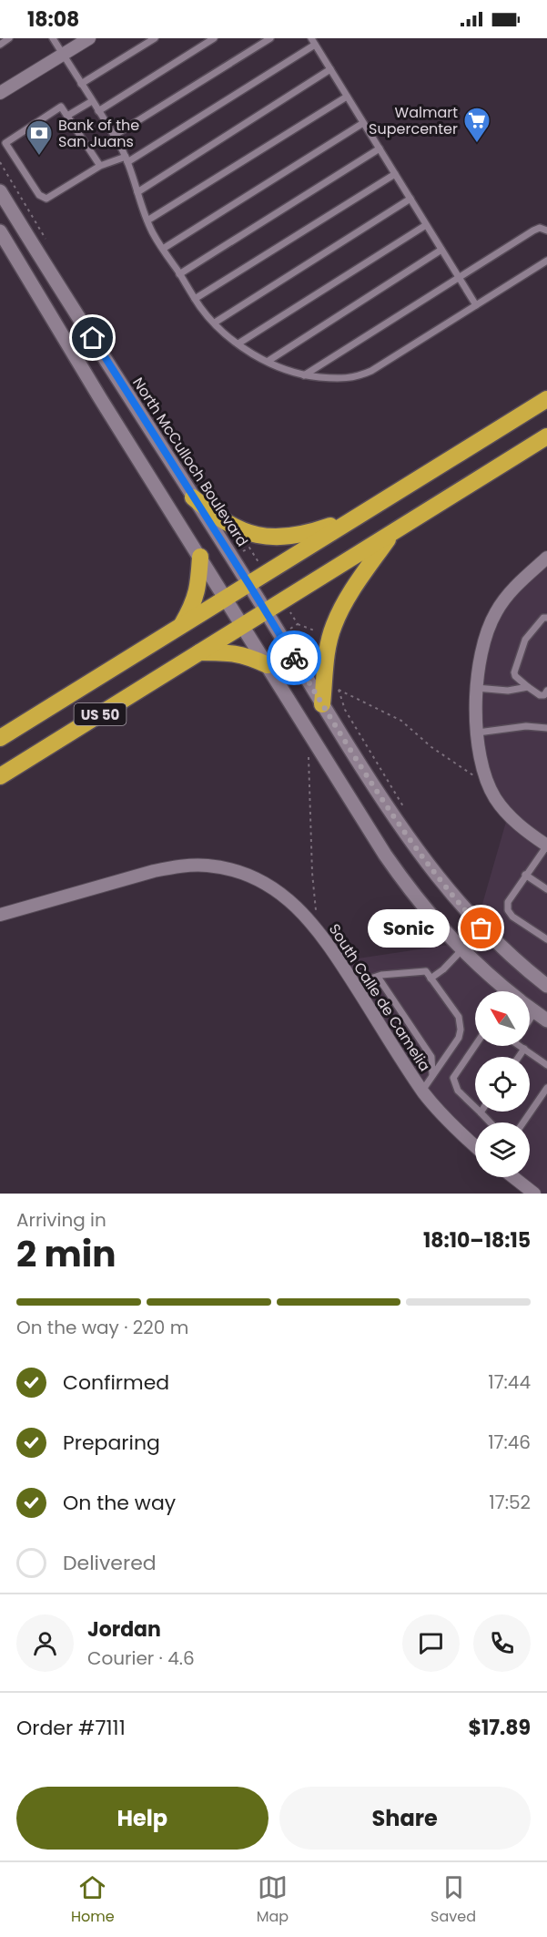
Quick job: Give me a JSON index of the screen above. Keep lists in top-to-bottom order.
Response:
{
  "streets": {
    "highway": ["US 50"],
    "main road": ["North McCulloch Boulevard"],
    "street": ["South Calle de Camelia"]
  },
  "crossings": [
    ["North McCulloch Boulevard", "US 50"]
  ],
  "places": {
    "supermarket": ["Walmart Supercenter"],
    "bank": ["Bank of the San Juans"],
    "other": ["Sonic"]
  },
  "north": "top left",
  "page": {
    "status": "18:08",
    "bubble": "Sonic",
    "heading": ["2 min", "Arriving in", "18:10–18:15"],
    "panel": [
      "Jordan",
      "Courier · 4.6",
      "Order #7111",
      "$17.89"
    ],
    "bar": "On the way · 220 m",
    "list": [
      ["Confirmed", "17:44"],
      ["Preparing", "17:46"],
      ["On the way", "17:52"],
      "Delivered"
    ],
    "buttons": ["Help", "Share"],
    "tabs": ["Home", "Map", "Saved"]
  }
}
